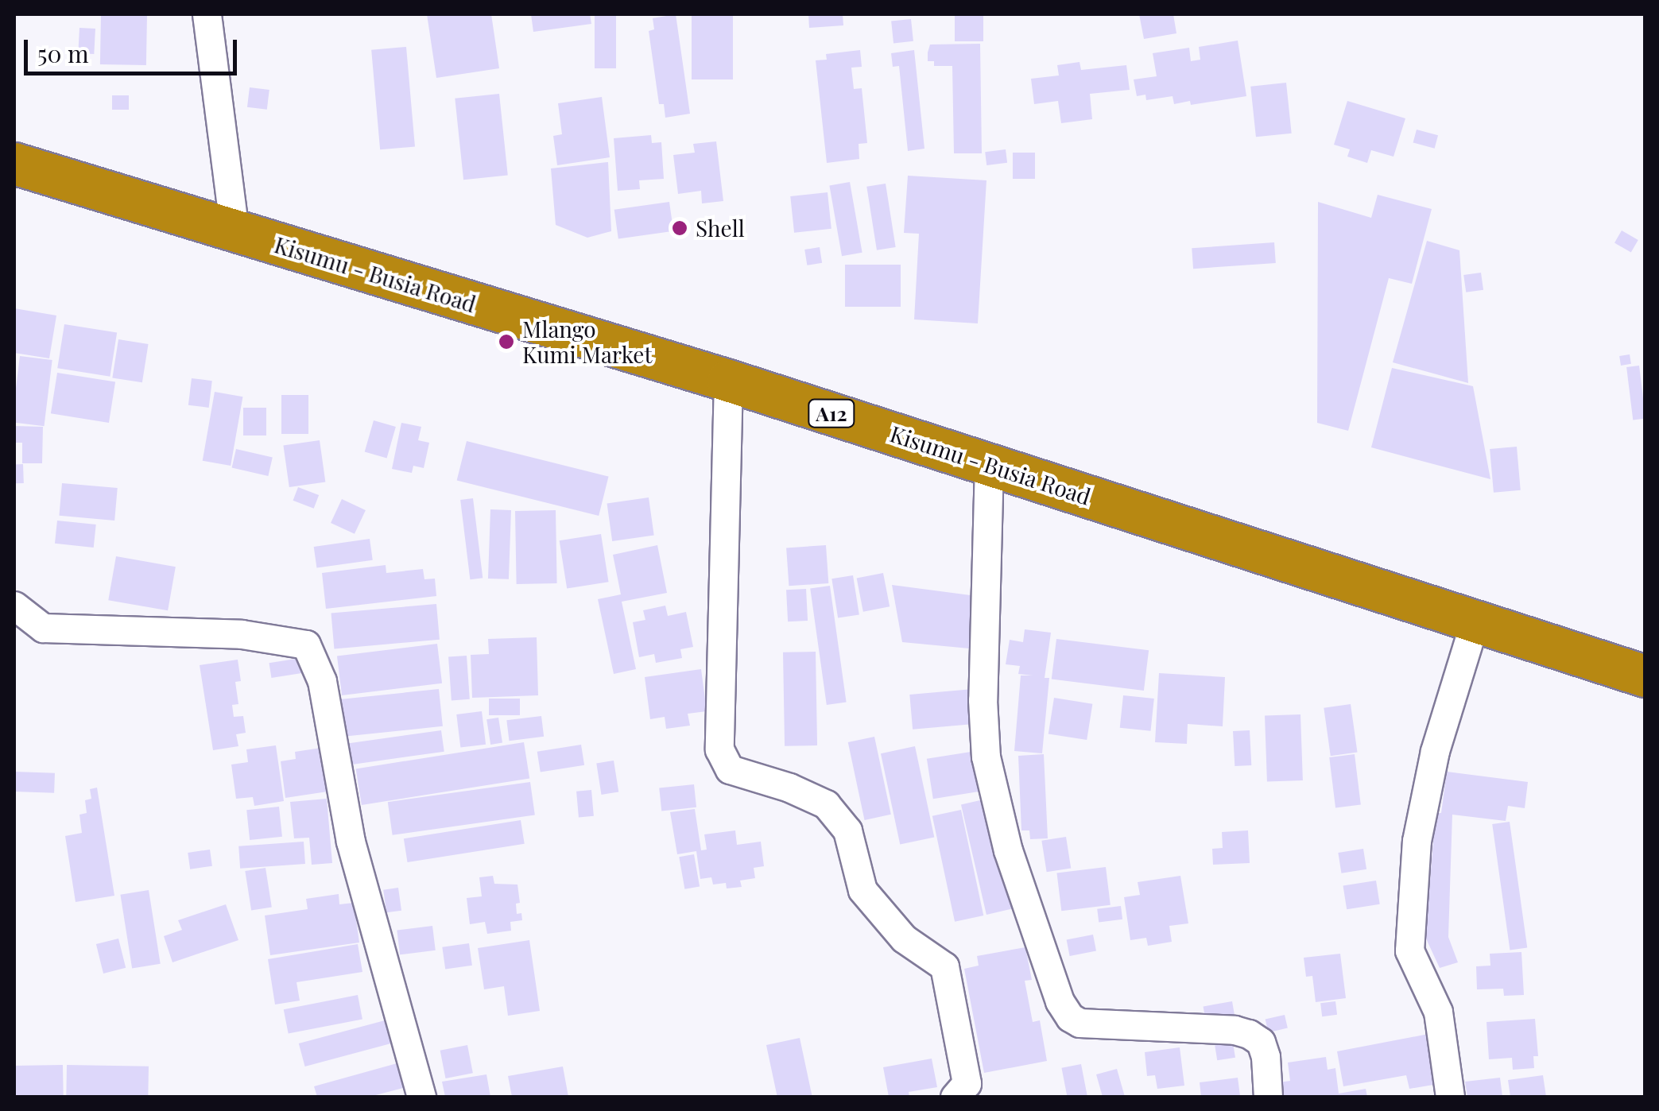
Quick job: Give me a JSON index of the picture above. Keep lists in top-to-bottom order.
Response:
{
  "streets": {
    "highway": ["Kisumu - Busia Road", "A12"]
  },
  "places": ["Shell", "Mlango Kumi Market"],
  "scale_bar": "50 m"
}
